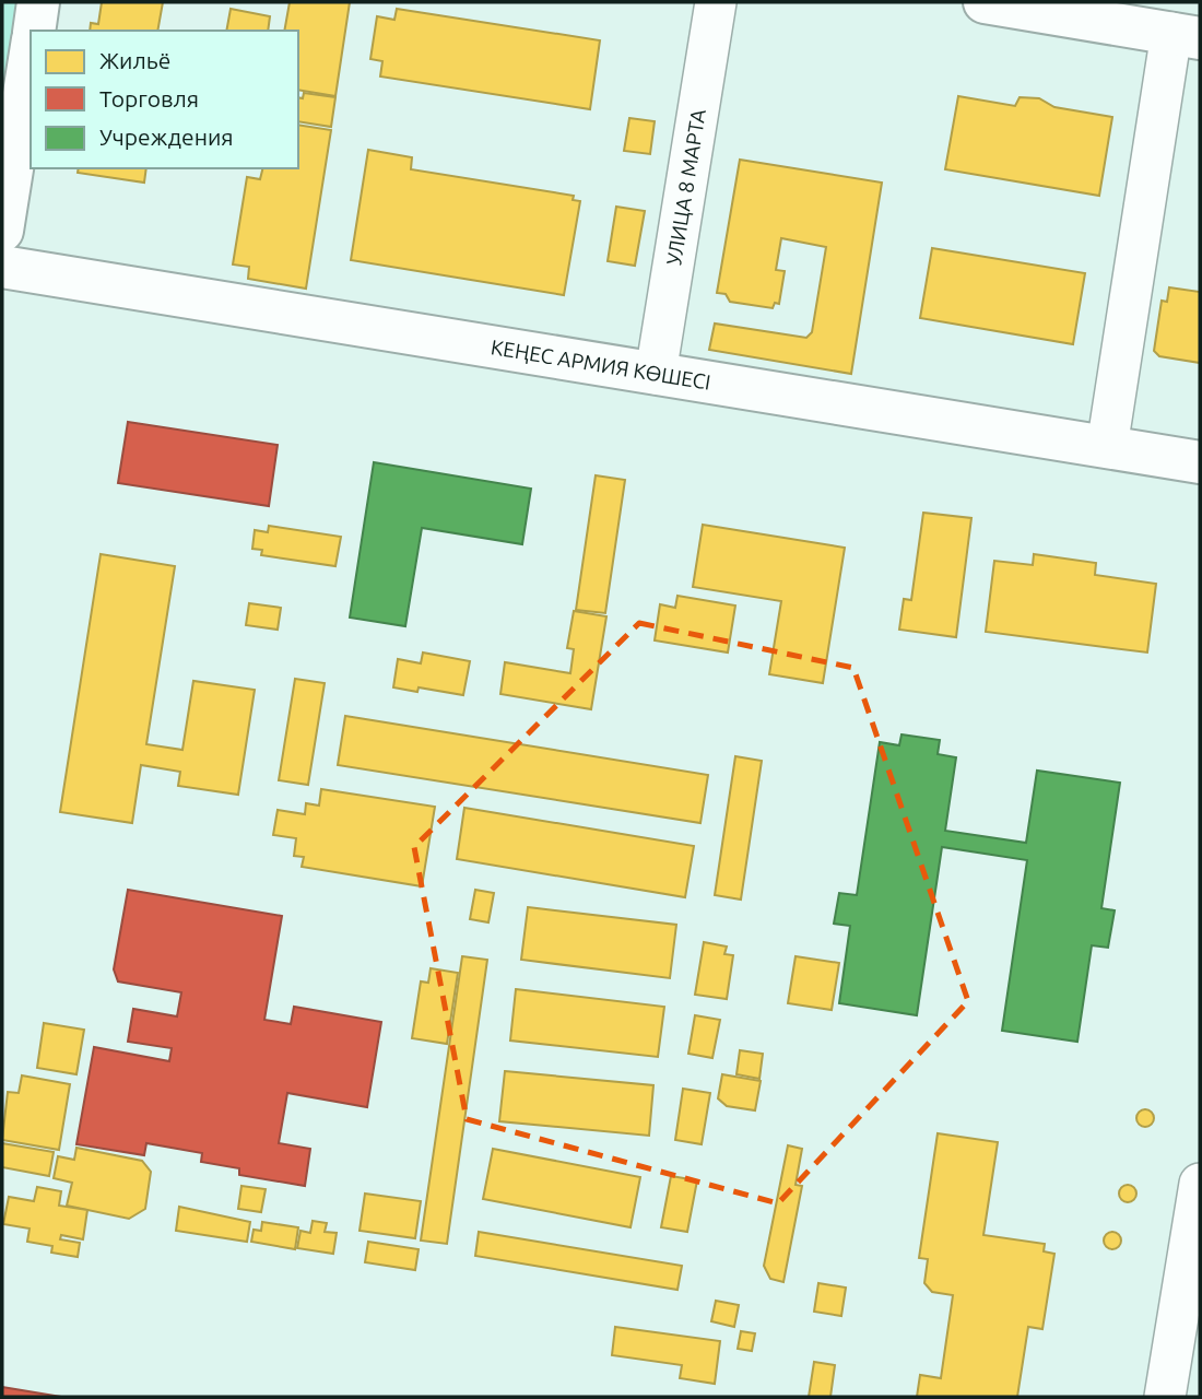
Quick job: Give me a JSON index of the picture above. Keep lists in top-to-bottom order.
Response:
{
  "streets": {
    "main road": ["КЕҢЕС АРМИЯ КӨШЕСІ"],
    "street": ["УЛИЦА 8 МАРТА"]
  },
  "crossings": [
    ["УЛИЦА 8 МАРТА", "КЕҢЕС АРМИЯ КӨШЕСІ"]
  ],
  "legend": ["Жильё", "Торговля", "Учреждения"]
}
